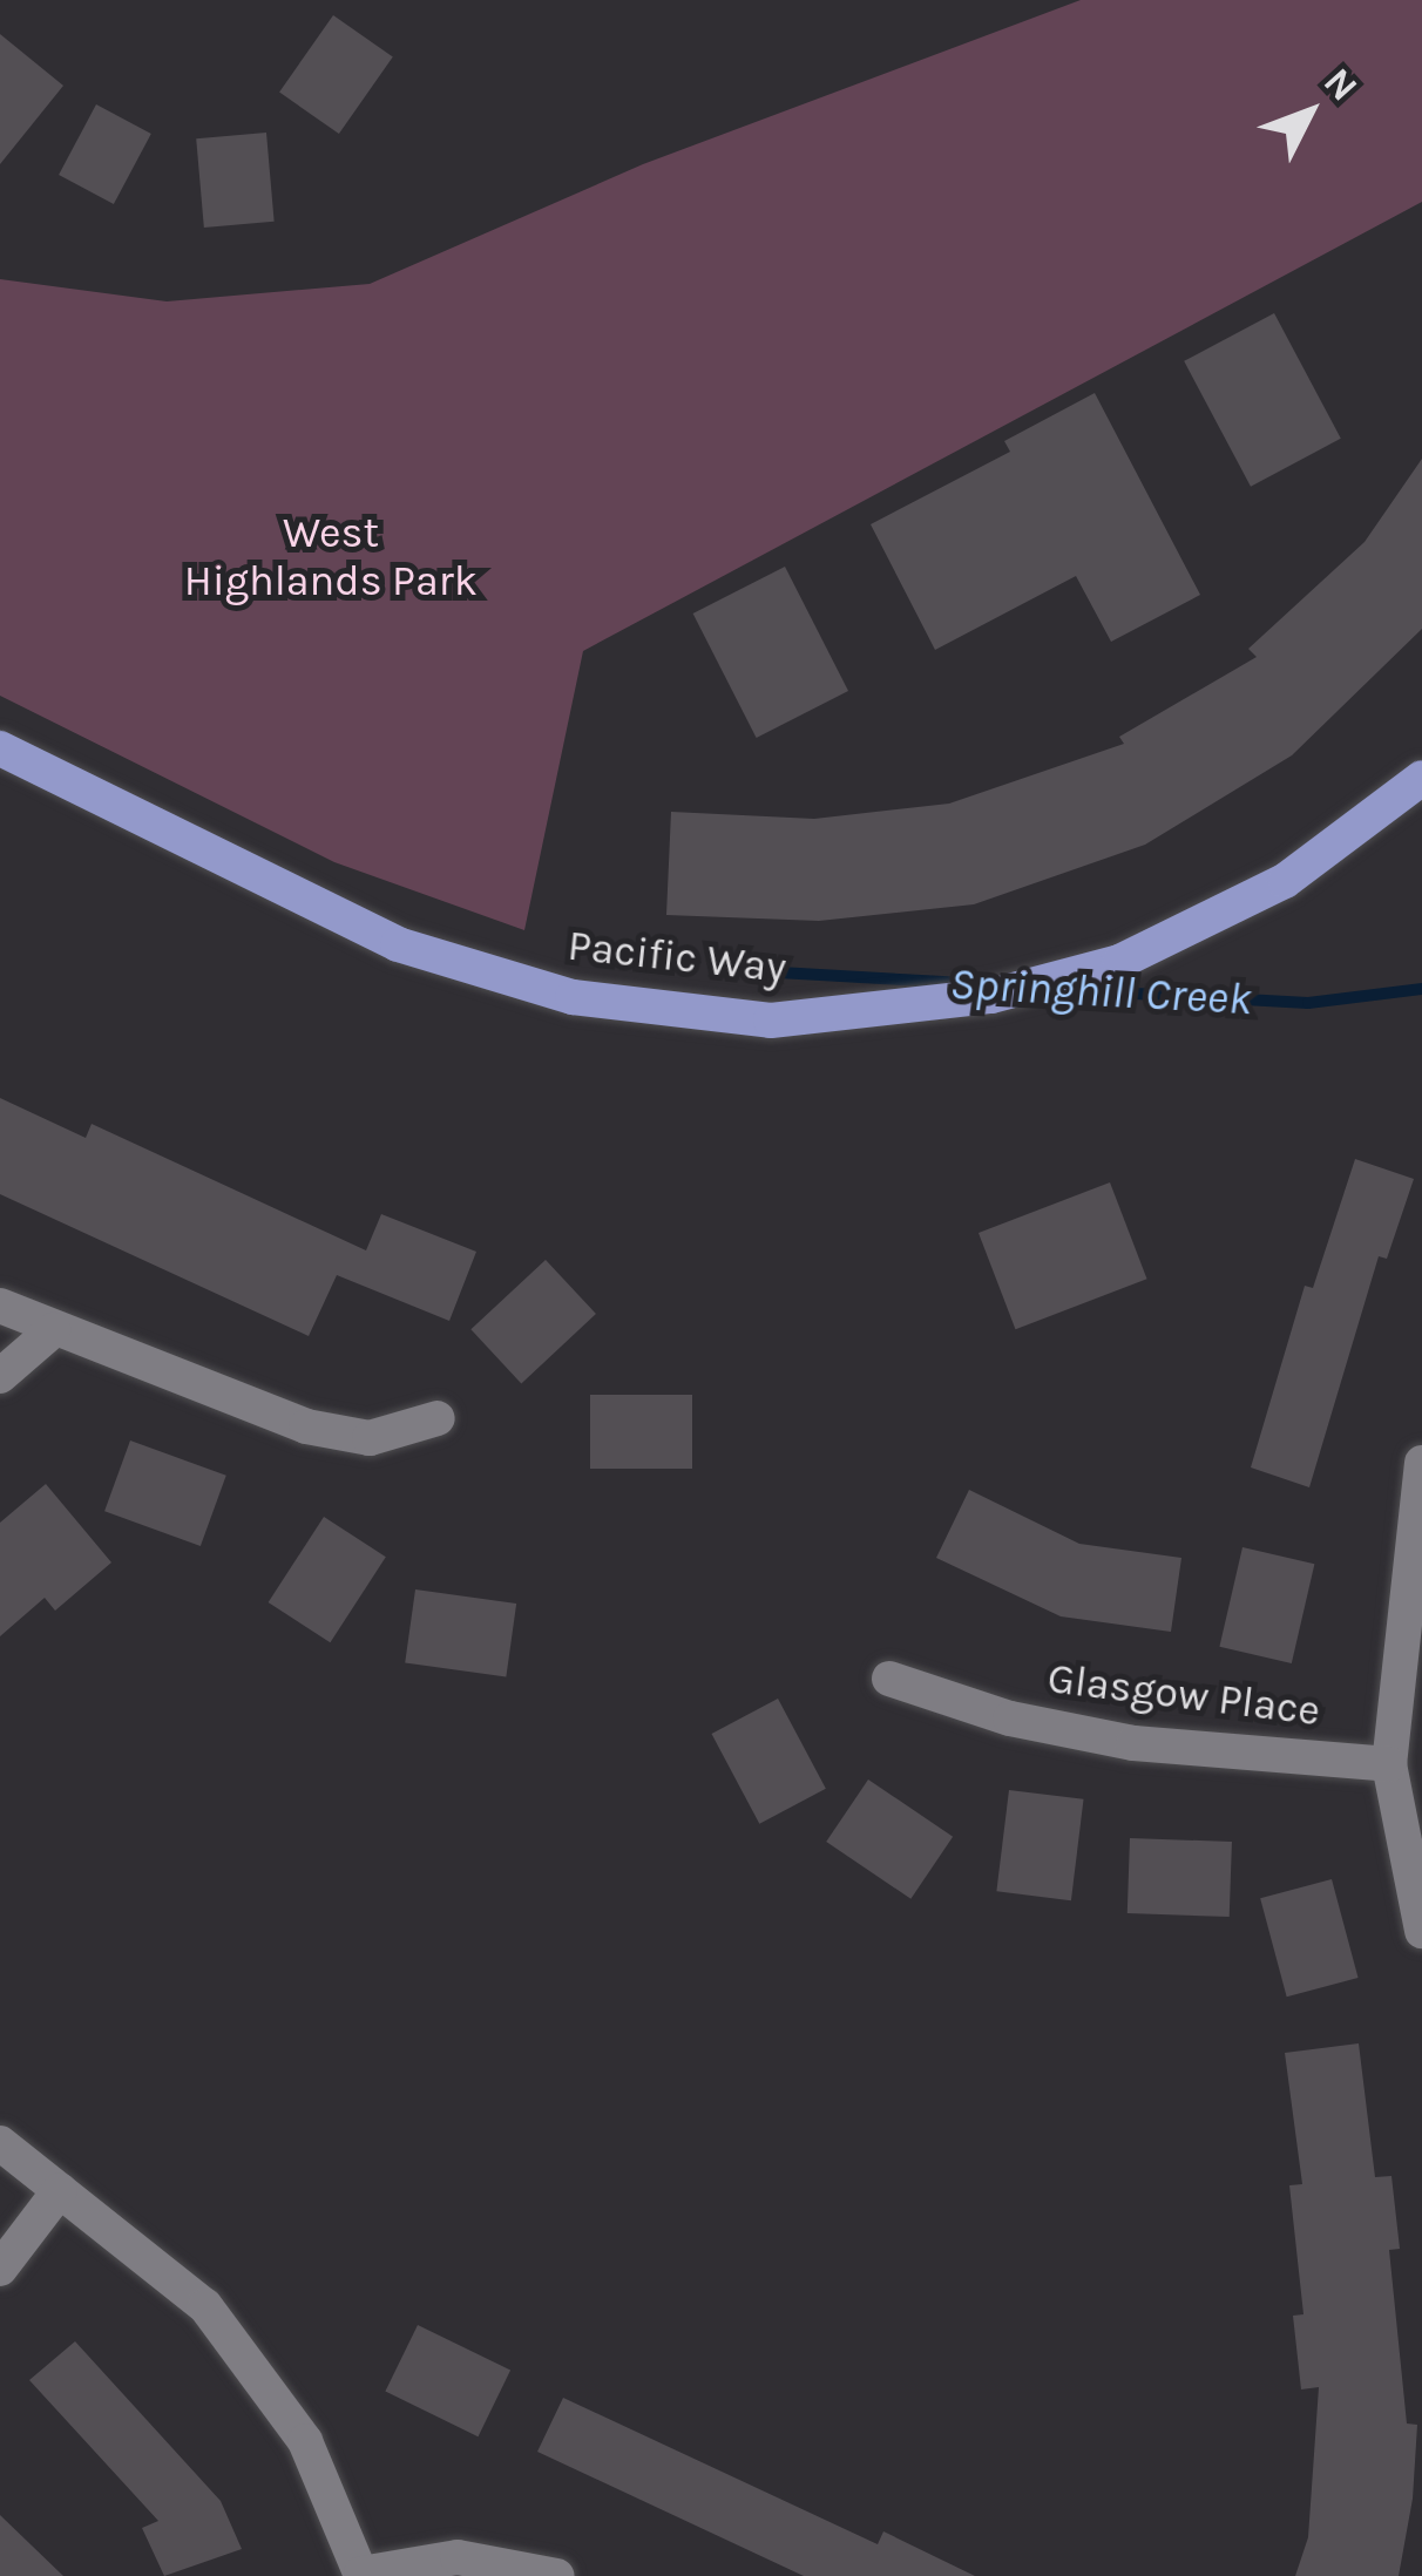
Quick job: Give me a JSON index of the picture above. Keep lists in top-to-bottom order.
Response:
{
  "streets": {
    "main road": ["Pacific Way"],
    "street": ["Glasgow Place"]
  },
  "water": ["Springhill Creek"],
  "parks": ["West Highlands Park"],
  "north": "top right"
}
